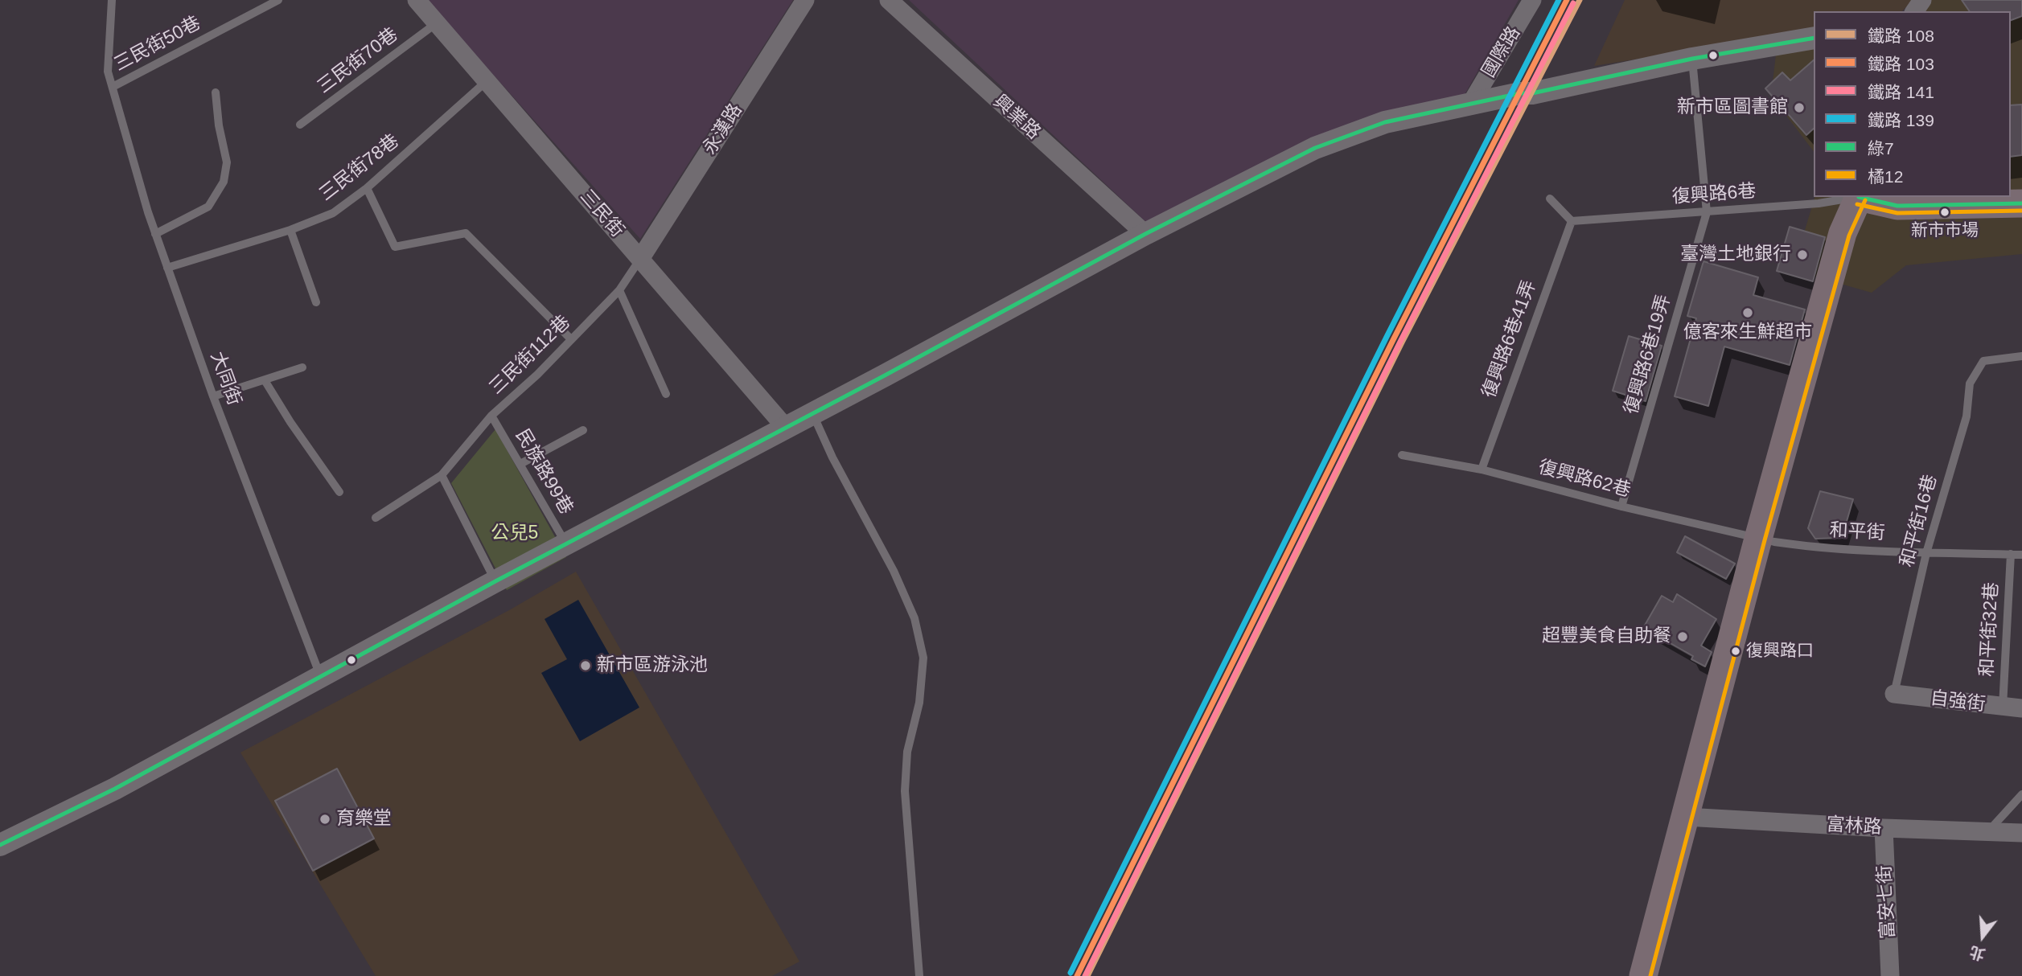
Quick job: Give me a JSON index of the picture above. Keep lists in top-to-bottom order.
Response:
{
  "streets": {
    "street": [
      "國際路",
      "興業路",
      "永漢路",
      "三民街",
      "自強街",
      "富林路",
      "富安七街"
    ],
    "lane": [
      "三民街50巷",
      "三民街70巷",
      "三民街78巷",
      "復興路6巷",
      "復興路6巷41弄",
      "復興路6巷19弄",
      "三民街112巷",
      "大同街",
      "民族路99巷",
      "復興路62巷",
      "和平街16巷",
      "和平街",
      "和平街32巷"
    ]
  },
  "crossings": [
    ["三民街50巷", "大同街"],
    ["三民街70巷", "三民街"],
    ["永漢路", "三民街"],
    ["永漢路", "三民街112巷"],
    ["三民街78巷", "三民街"],
    ["三民街78巷", "大同街"],
    ["復興路6巷", "復興路6巷41弄"],
    ["復興路6巷", "復興路6巷19弄"],
    ["三民街", "三民街112巷"],
    ["復興路6巷41弄", "復興路62巷"],
    ["復興路6巷19弄", "復興路62巷"],
    ["三民街112巷", "民族路99巷"],
    ["復興路62巷", "和平街"],
    ["和平街16巷", "和平街"],
    ["和平街16巷", "自強街"],
    ["和平街", "和平街32巷"],
    ["和平街32巷", "自強街"],
    ["富林路", "富安七街"]
  ],
  "parks": ["公兒5"],
  "places": [
    "新市區圖書館",
    "新市市場",
    "臺灣土地銀行",
    "億客來生鮮超市",
    "超豐美食自助餐",
    "復興路口",
    "新市區游泳池",
    "育樂堂"
  ],
  "lines": [
    "rail line 108",
    "rail line 103",
    "rail line 139",
    "rail line 141",
    "transit line 綠7",
    "transit line 橘12"
  ],
  "legend": [
    "鐵路 108",
    "鐵路 103",
    "鐵路 141",
    "鐵路 139",
    "綠7",
    "橘12"
  ],
  "north": "bottom"
}
